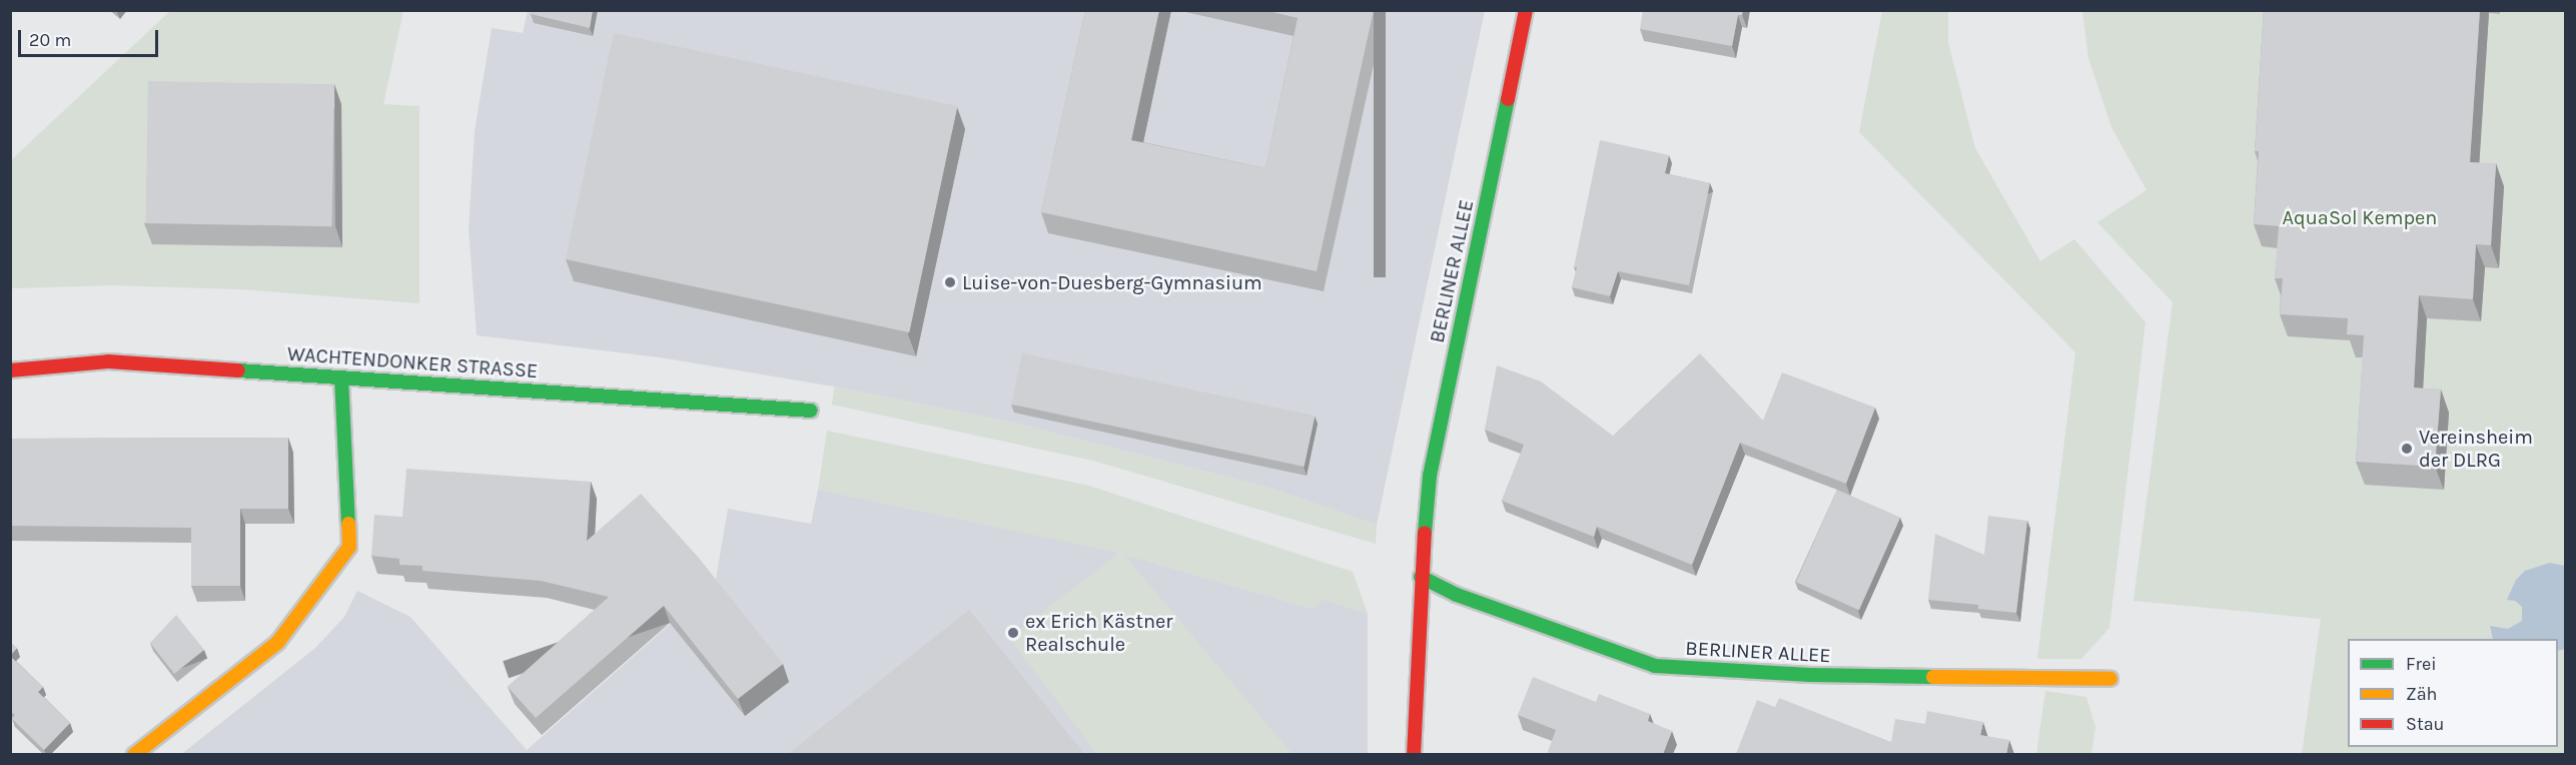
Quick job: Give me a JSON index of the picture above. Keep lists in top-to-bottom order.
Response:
{
  "streets": {
    "street": ["BERLINER ALLEE", "WACHTENDONKER STRASSE"]
  },
  "parks": ["AquaSol Kempen"],
  "places": ["Luise-von-Duesberg-Gymnasium", "Vereinsheim der DLRG", "ex Erich Kästner Realschule"],
  "legend": ["Frei", "Zäh", "Stau"],
  "scale_bar": "20 m"
}
